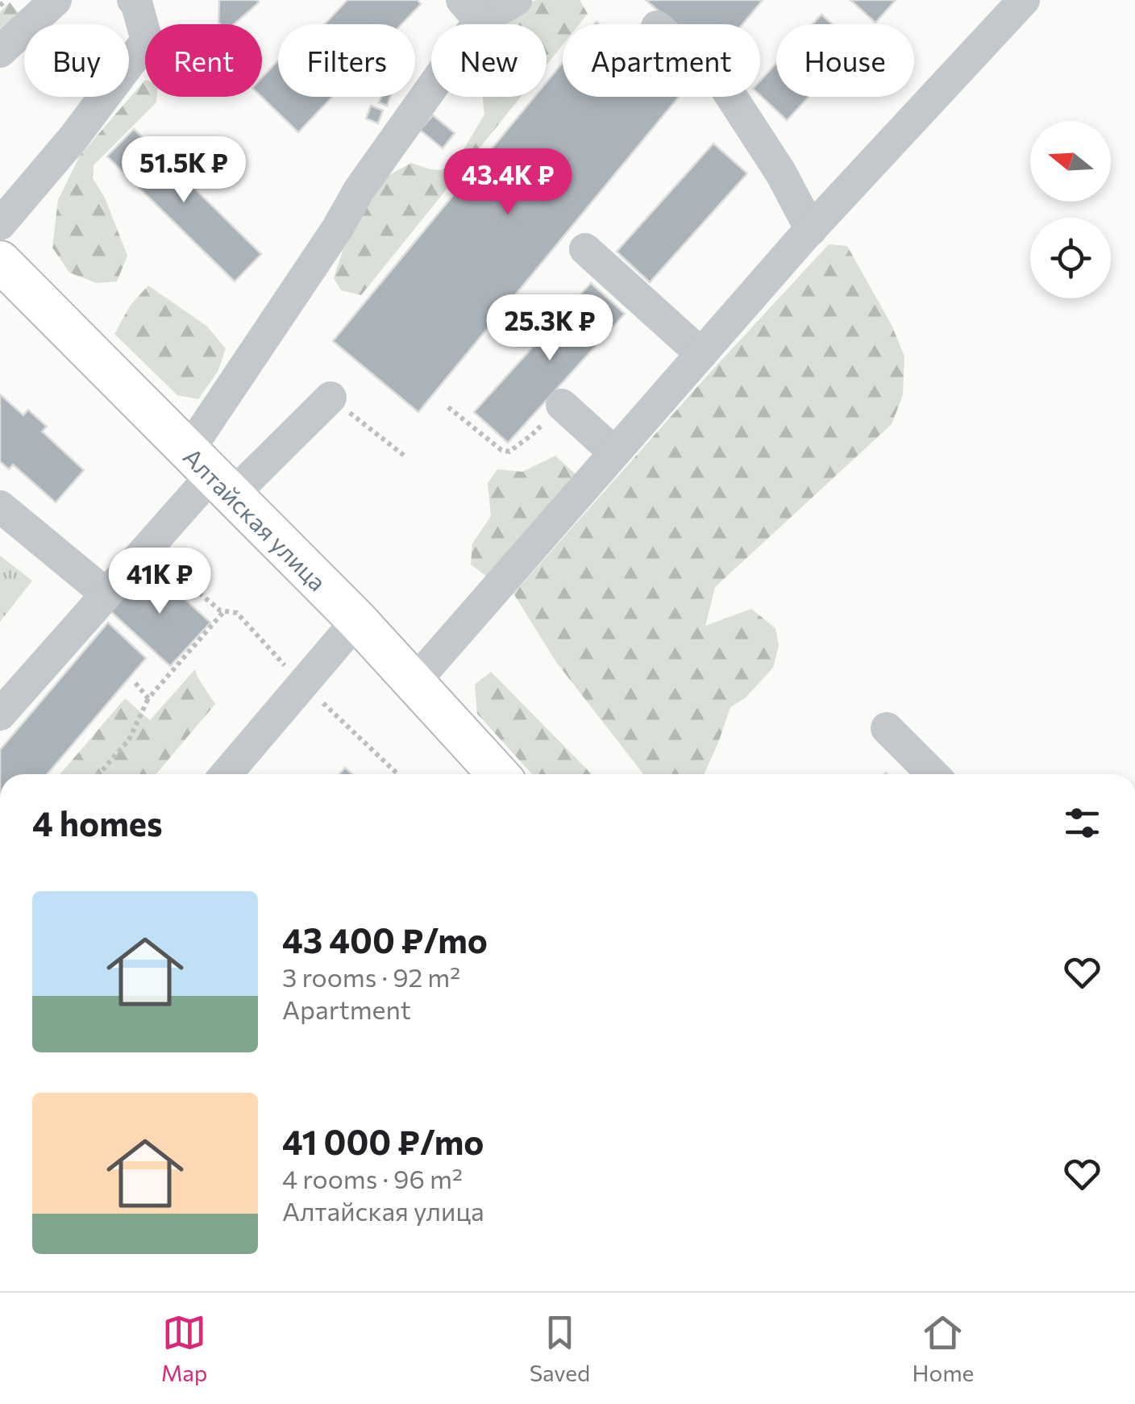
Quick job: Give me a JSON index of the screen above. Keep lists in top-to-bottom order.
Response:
{
  "streets": {
    "main road": ["Алтайская улица"]
  },
  "north": "left",
  "page": {
    "chip": [
      "Buy",
      "Rent",
      "Filters",
      "New",
      "Apartment",
      "House"
    ],
    "price": [
      "51.5K ₽",
      "43.4K ₽",
      "25.3K ₽",
      "41K ₽"
    ],
    "heading": "4 homes",
    "list": [
      {
        "name": "43 400 ₽/mo",
        "note": "3 rooms · 92 m² · Apartment"
      },
      {
        "name": "41 000 ₽/mo",
        "note": "4 rooms · 96 m² · Алтайская улица"
      }
    ],
    "tabs": ["Map", "Saved", "Home"]
  }
}
